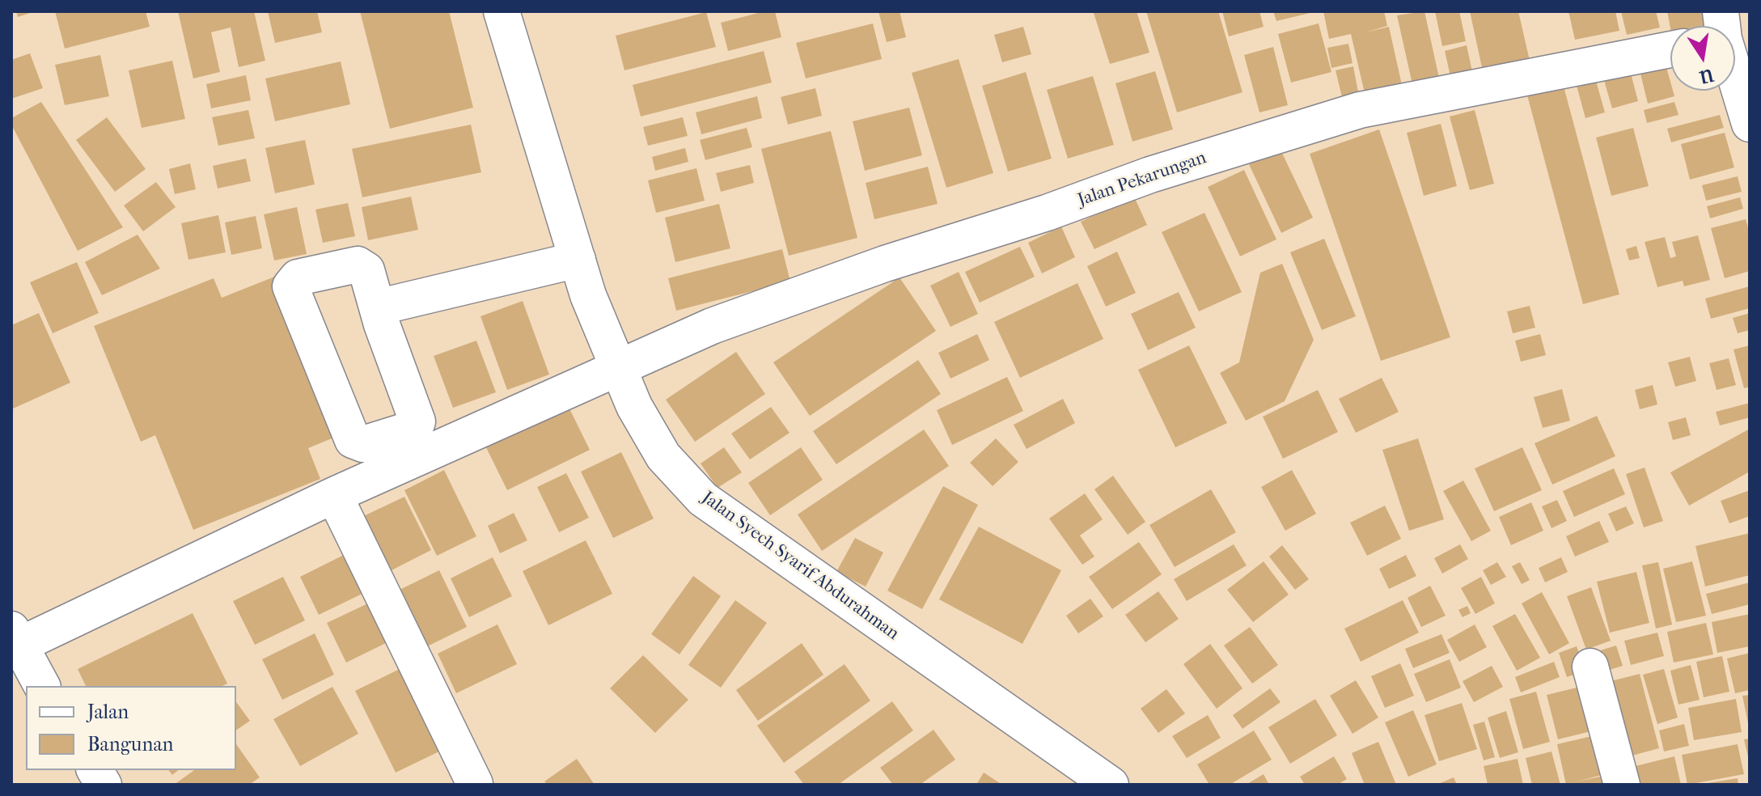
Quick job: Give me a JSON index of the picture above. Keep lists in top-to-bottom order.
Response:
{
  "streets": {
    "main road": ["Jalan Pekarungan", "Jalan Syech Syarif Abdurahman"]
  },
  "crossings": [
    ["Jalan Pekarungan", "Jalan Syech Syarif Abdurahman"]
  ],
  "legend": ["Jalan", "Bangunan"],
  "north": "bottom"
}
